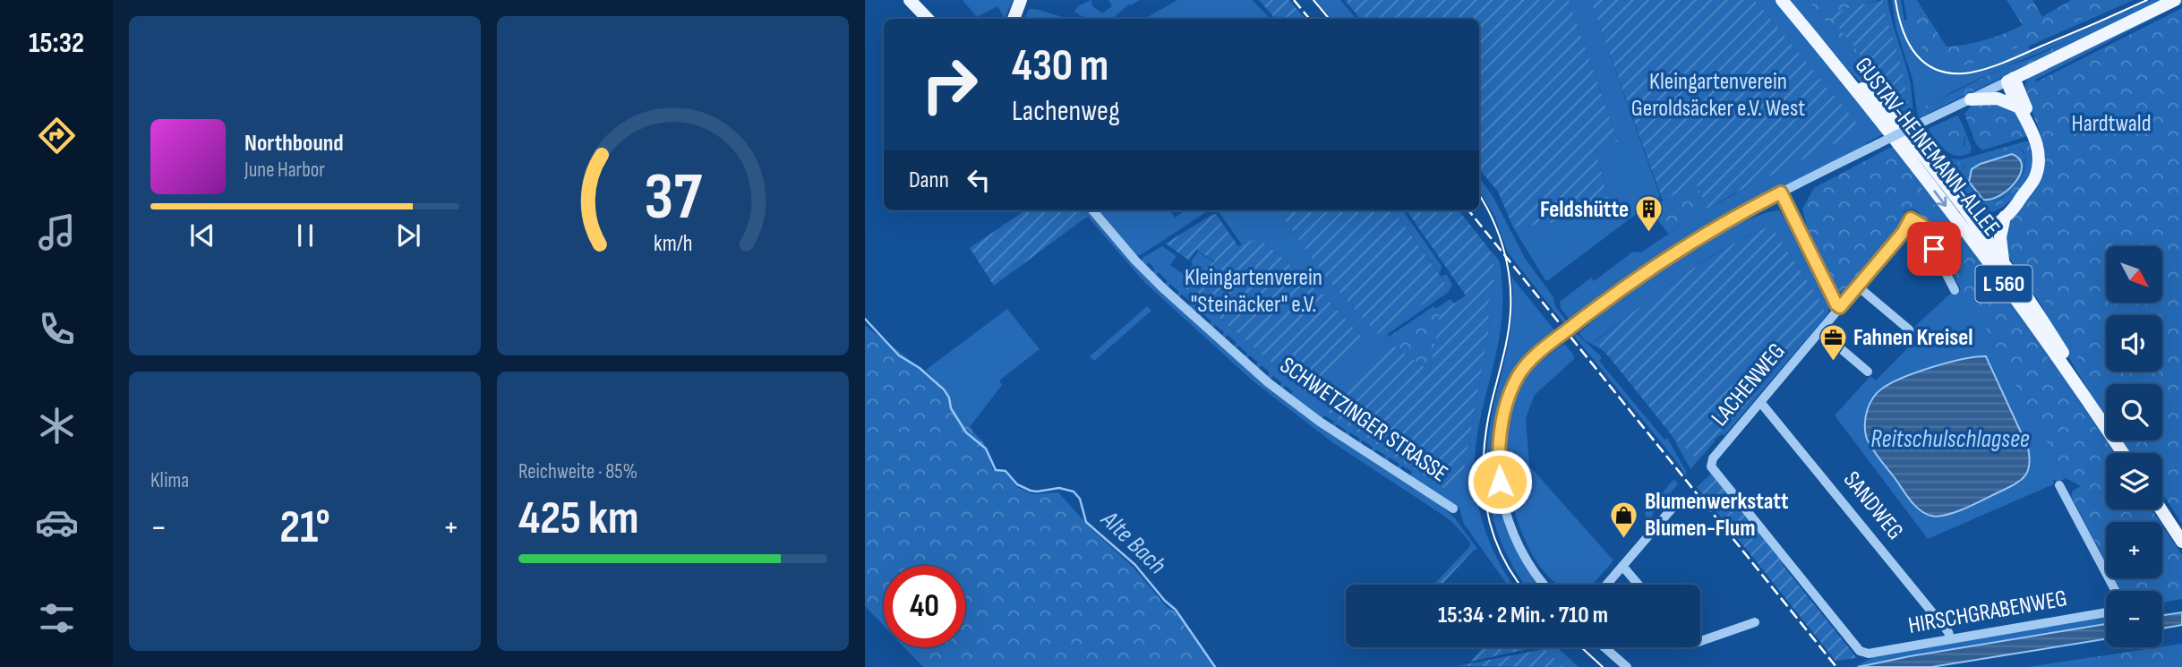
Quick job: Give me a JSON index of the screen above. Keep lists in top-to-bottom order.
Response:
{
  "streets": {
    "main road": ["GUSTAV-HEINEMANN-ALLEE", "L 560"],
    "street": [
      "LACHENWEG",
      "SCHWETZINGER STRASSE",
      "SANDWEG",
      "HIRSCHGRABENWEG"
    ]
  },
  "crossings": [
    ["GUSTAV-HEINEMANN-ALLEE", "L 560"],
    ["LACHENWEG", "SANDWEG"],
    ["LACHENWEG", "HIRSCHGRABENWEG"],
    ["SANDWEG", "HIRSCHGRABENWEG"]
  ],
  "water": ["Reitschulschlagsee", "Alte Bach"],
  "parks": ["Kleingartenverein Geroldsäcker e.V. West", "Hardtwald", "Kleingartenverein \"Steinäcker\" e.V."],
  "places": {
    "building": ["Feldshütte"],
    "office": ["Fahnen Kreisel"],
    "shop": ["Blumenwerkstatt Blumen-Flum"]
  },
  "north": "bottom right",
  "page": {
    "tabs": "15:32",
    "turn": ["430 m", "Lachenweg"],
    "song": ["Northbound", "June Harbor"],
    "then": "Dann",
    "map_buttons": ["+", "−"],
    "tile": [
      "Klima",
      ["Reichweite · 85%", "425 km"]
    ],
    "heat": ["−", "21°", "+"],
    "limit": "40",
    "trip": "15:34 · 2 Min. · 710 m",
    "gauge": ["37", "km/h"]
  }
}
